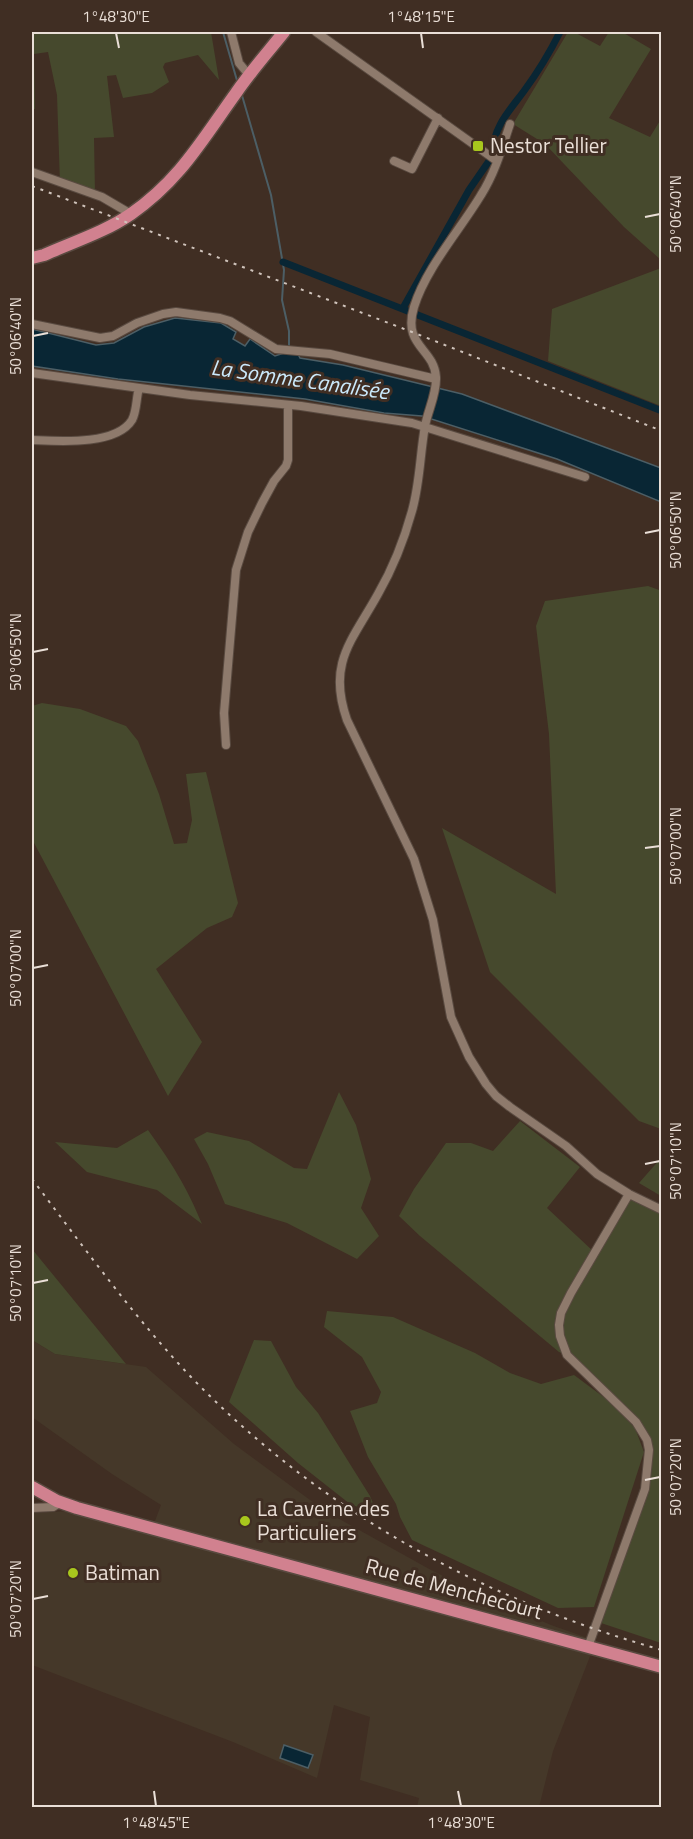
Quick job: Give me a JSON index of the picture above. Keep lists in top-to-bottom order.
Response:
{
  "streets": {
    "main road": ["Rue de Menchecourt"]
  },
  "water": ["La Somme Canalisée"],
  "places": {
    "transit": ["Nestor Tellier"],
    "other": ["La Caverne des Particuliers", "Batiman"]
  },
  "coordinates": [
    "1°48'30\"E",
    "1°48'15\"E",
    "50°06'40\"N",
    "50°06'50\"N",
    "50°07'00\"N",
    "50°07'10\"N",
    "50°07'20\"N",
    "1°48'45\"E"
  ]
}
